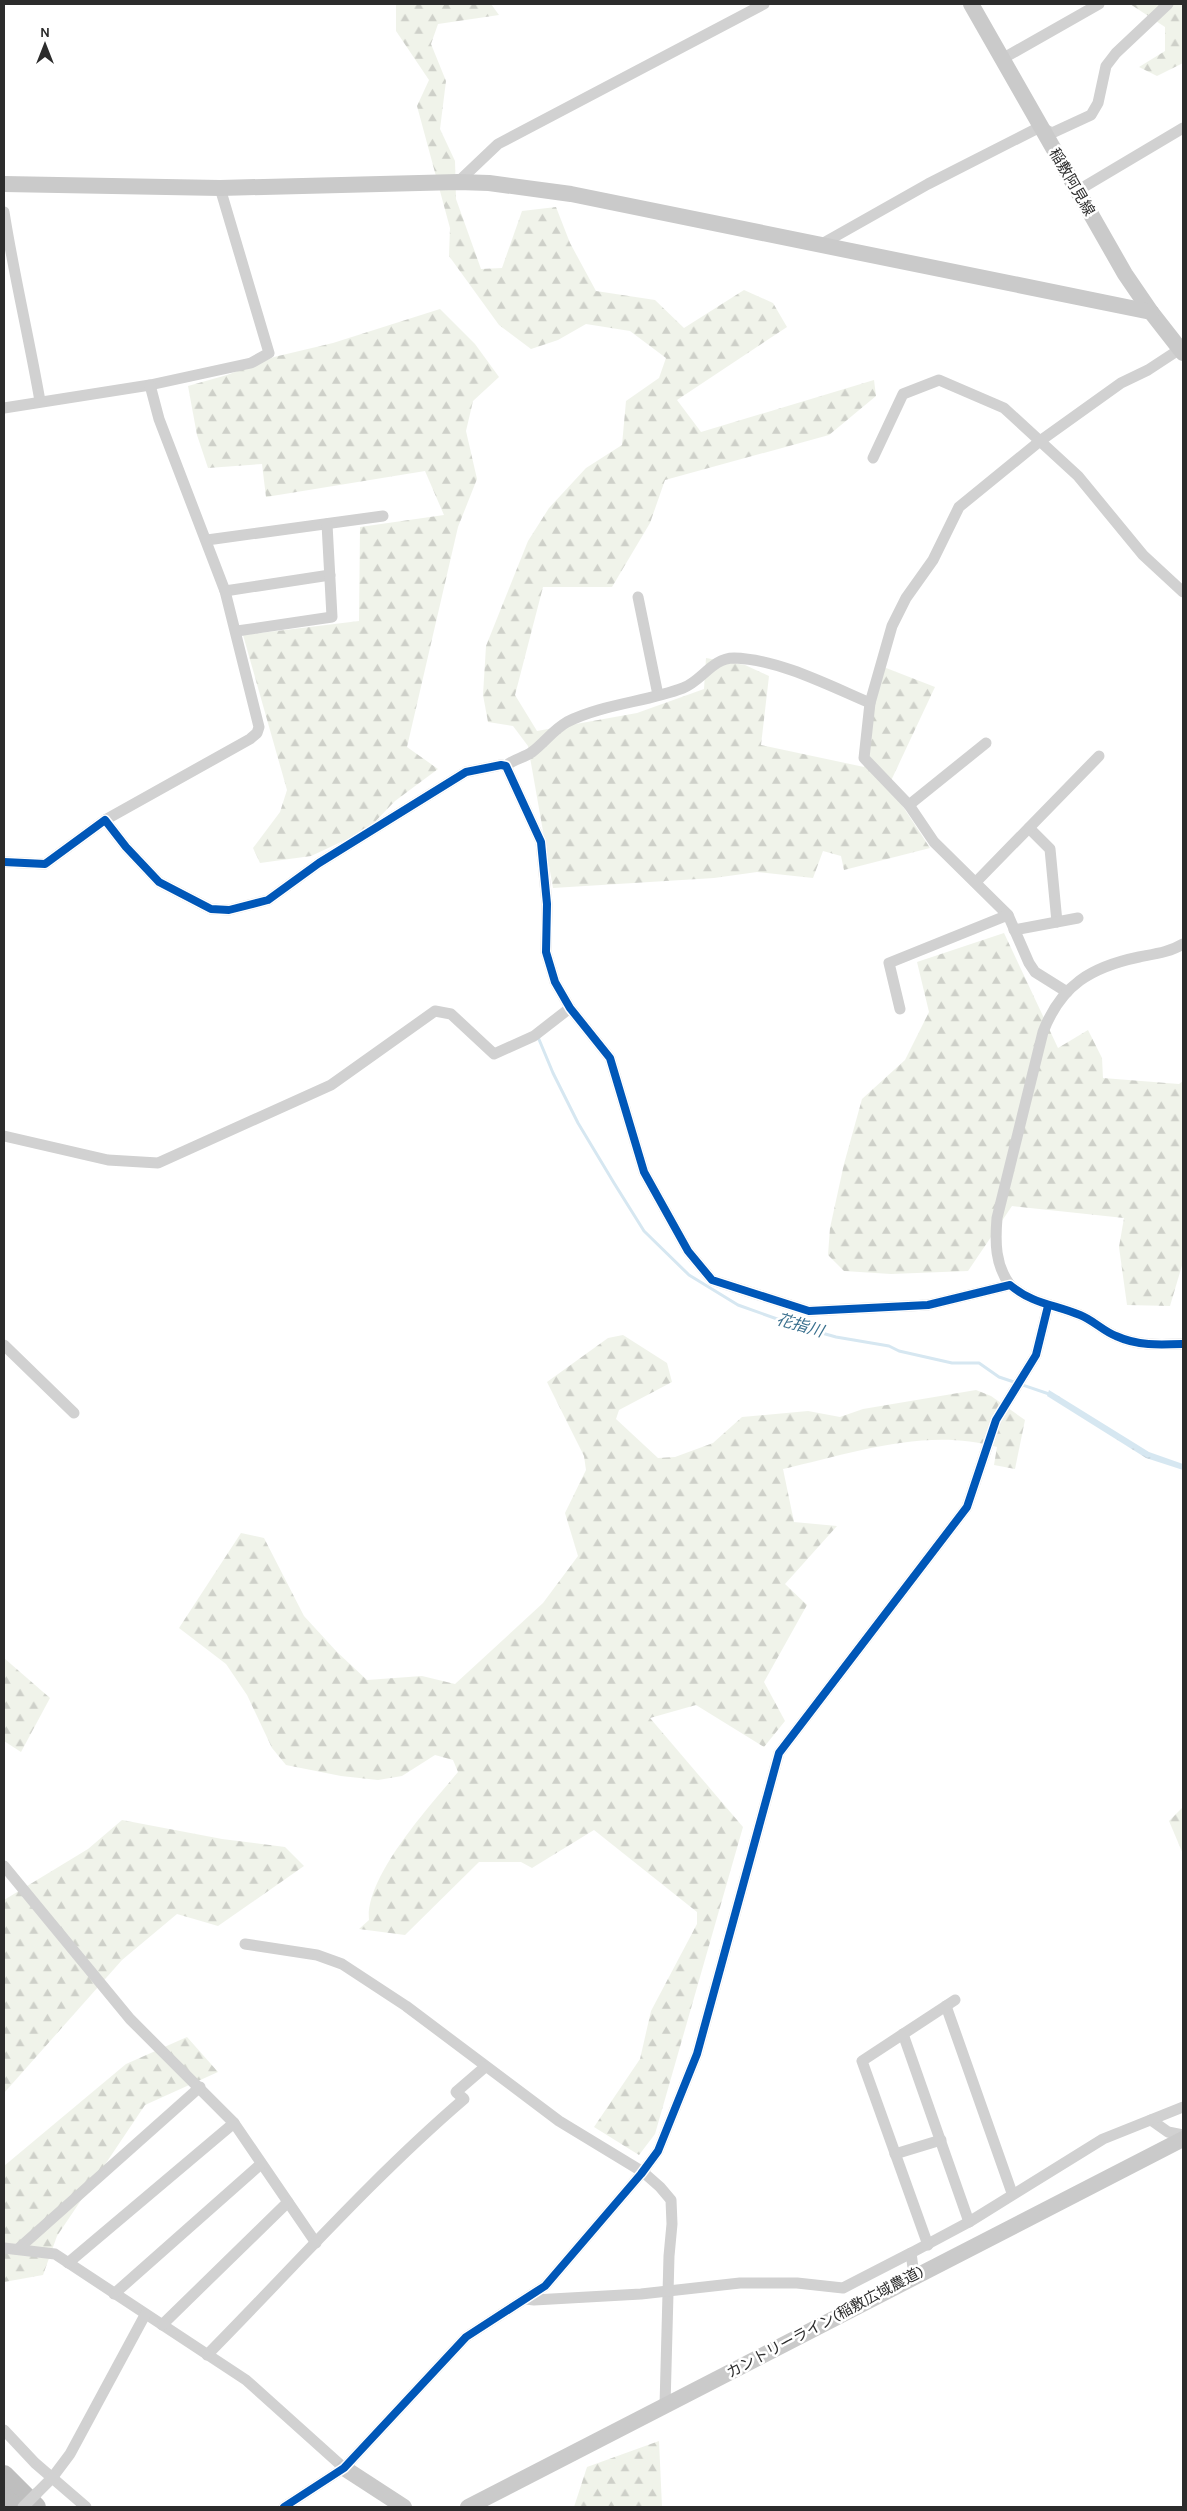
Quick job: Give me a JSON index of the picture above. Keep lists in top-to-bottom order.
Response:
{
  "streets": {
    "street": ["稲敷阿見線", "カントリーライン(稲敷広域農道)"]
  },
  "water": ["花指川"],
  "north": "top"
}
